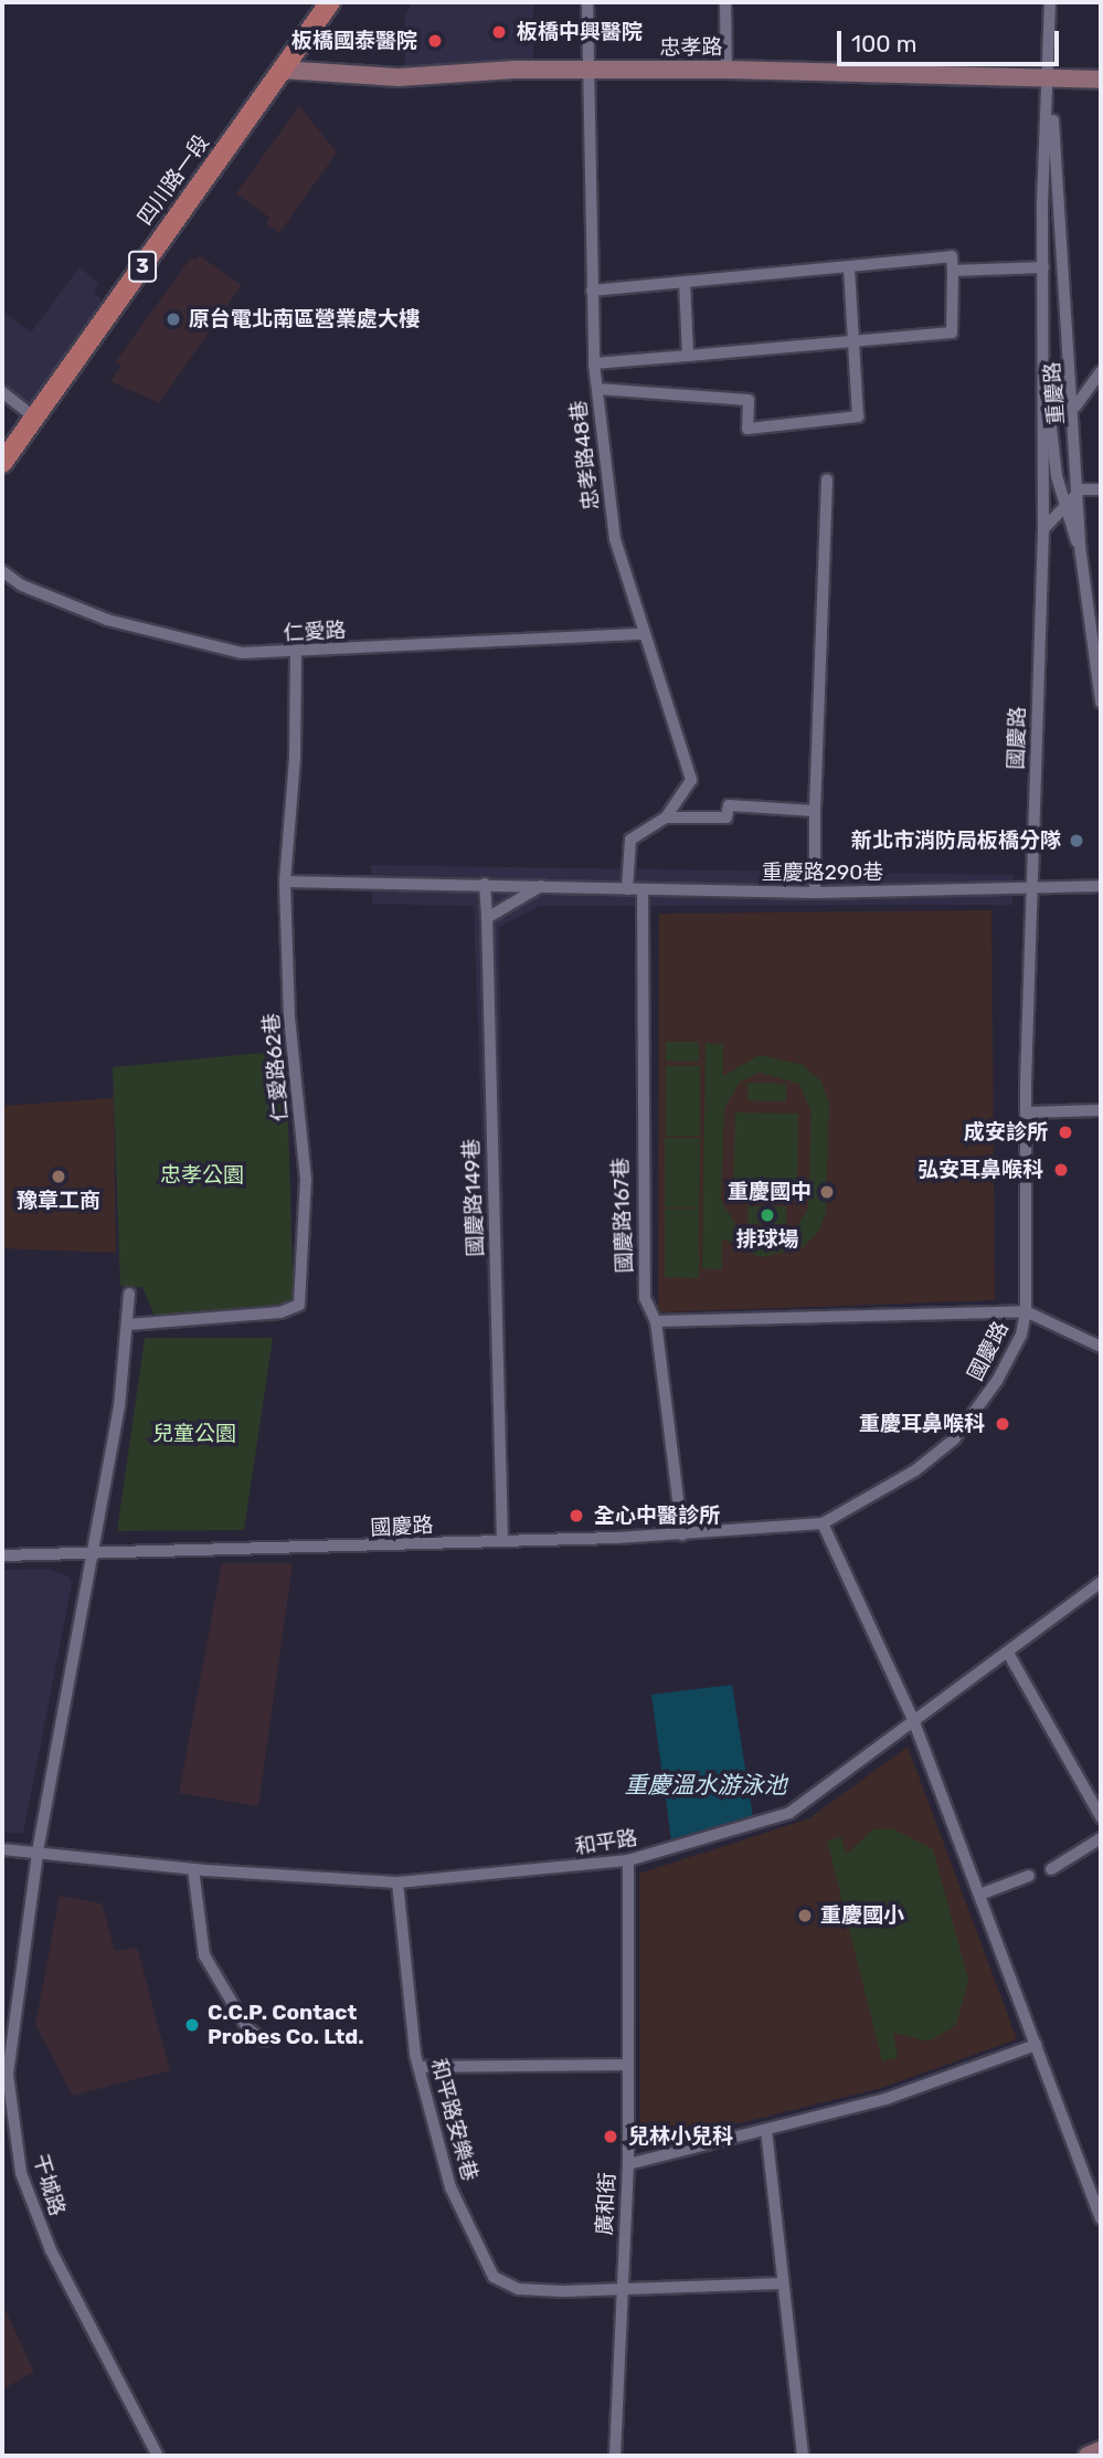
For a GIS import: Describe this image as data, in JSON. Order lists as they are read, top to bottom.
{
  "streets": {
    "main road": ["四川路一段", "3"],
    "street": [
      "忠孝路",
      "重慶路",
      "忠孝路48巷",
      "仁愛路",
      "國慶路",
      "重慶路290巷",
      "仁愛路62巷",
      "國慶路149巷",
      "國慶路167巷",
      "和平路",
      "和平路安樂巷",
      "干城路",
      "廣和街"
    ]
  },
  "crossings": [
    ["忠孝路", "四川路一段"],
    ["忠孝路", "重慶路"],
    ["忠孝路", "忠孝路48巷"],
    ["重慶路", "國慶路"],
    ["忠孝路48巷", "仁愛路"],
    ["仁愛路", "仁愛路62巷"],
    ["國慶路", "重慶路290巷"],
    ["國慶路", "國慶路149巷"],
    ["國慶路", "國慶路167巷"],
    ["重慶路290巷", "仁愛路62巷"],
    ["重慶路290巷", "國慶路149巷"],
    ["重慶路290巷", "國慶路167巷"],
    ["和平路", "和平路安樂巷"],
    ["和平路", "干城路"],
    ["和平路", "廣和街"],
    ["和平路安樂巷", "廣和街"]
  ],
  "water": ["重慶溫水游泳池"],
  "parks": ["忠孝公園", "兒童公園"],
  "places": [
    "板橋中興醫院",
    "板橋國泰醫院",
    "原台電北南區營業處大樓",
    "新北市消防局板橋分隊",
    "成安診所",
    "弘安耳鼻喉科",
    "豫章工商",
    "重慶國中",
    "排球場",
    "重慶耳鼻喉科",
    "全心中醫診所",
    "重慶國小",
    "C.C.P. Contact Probes Co. Ltd.",
    "兒林小兒科"
  ],
  "scale_bar": "100 m"
}
